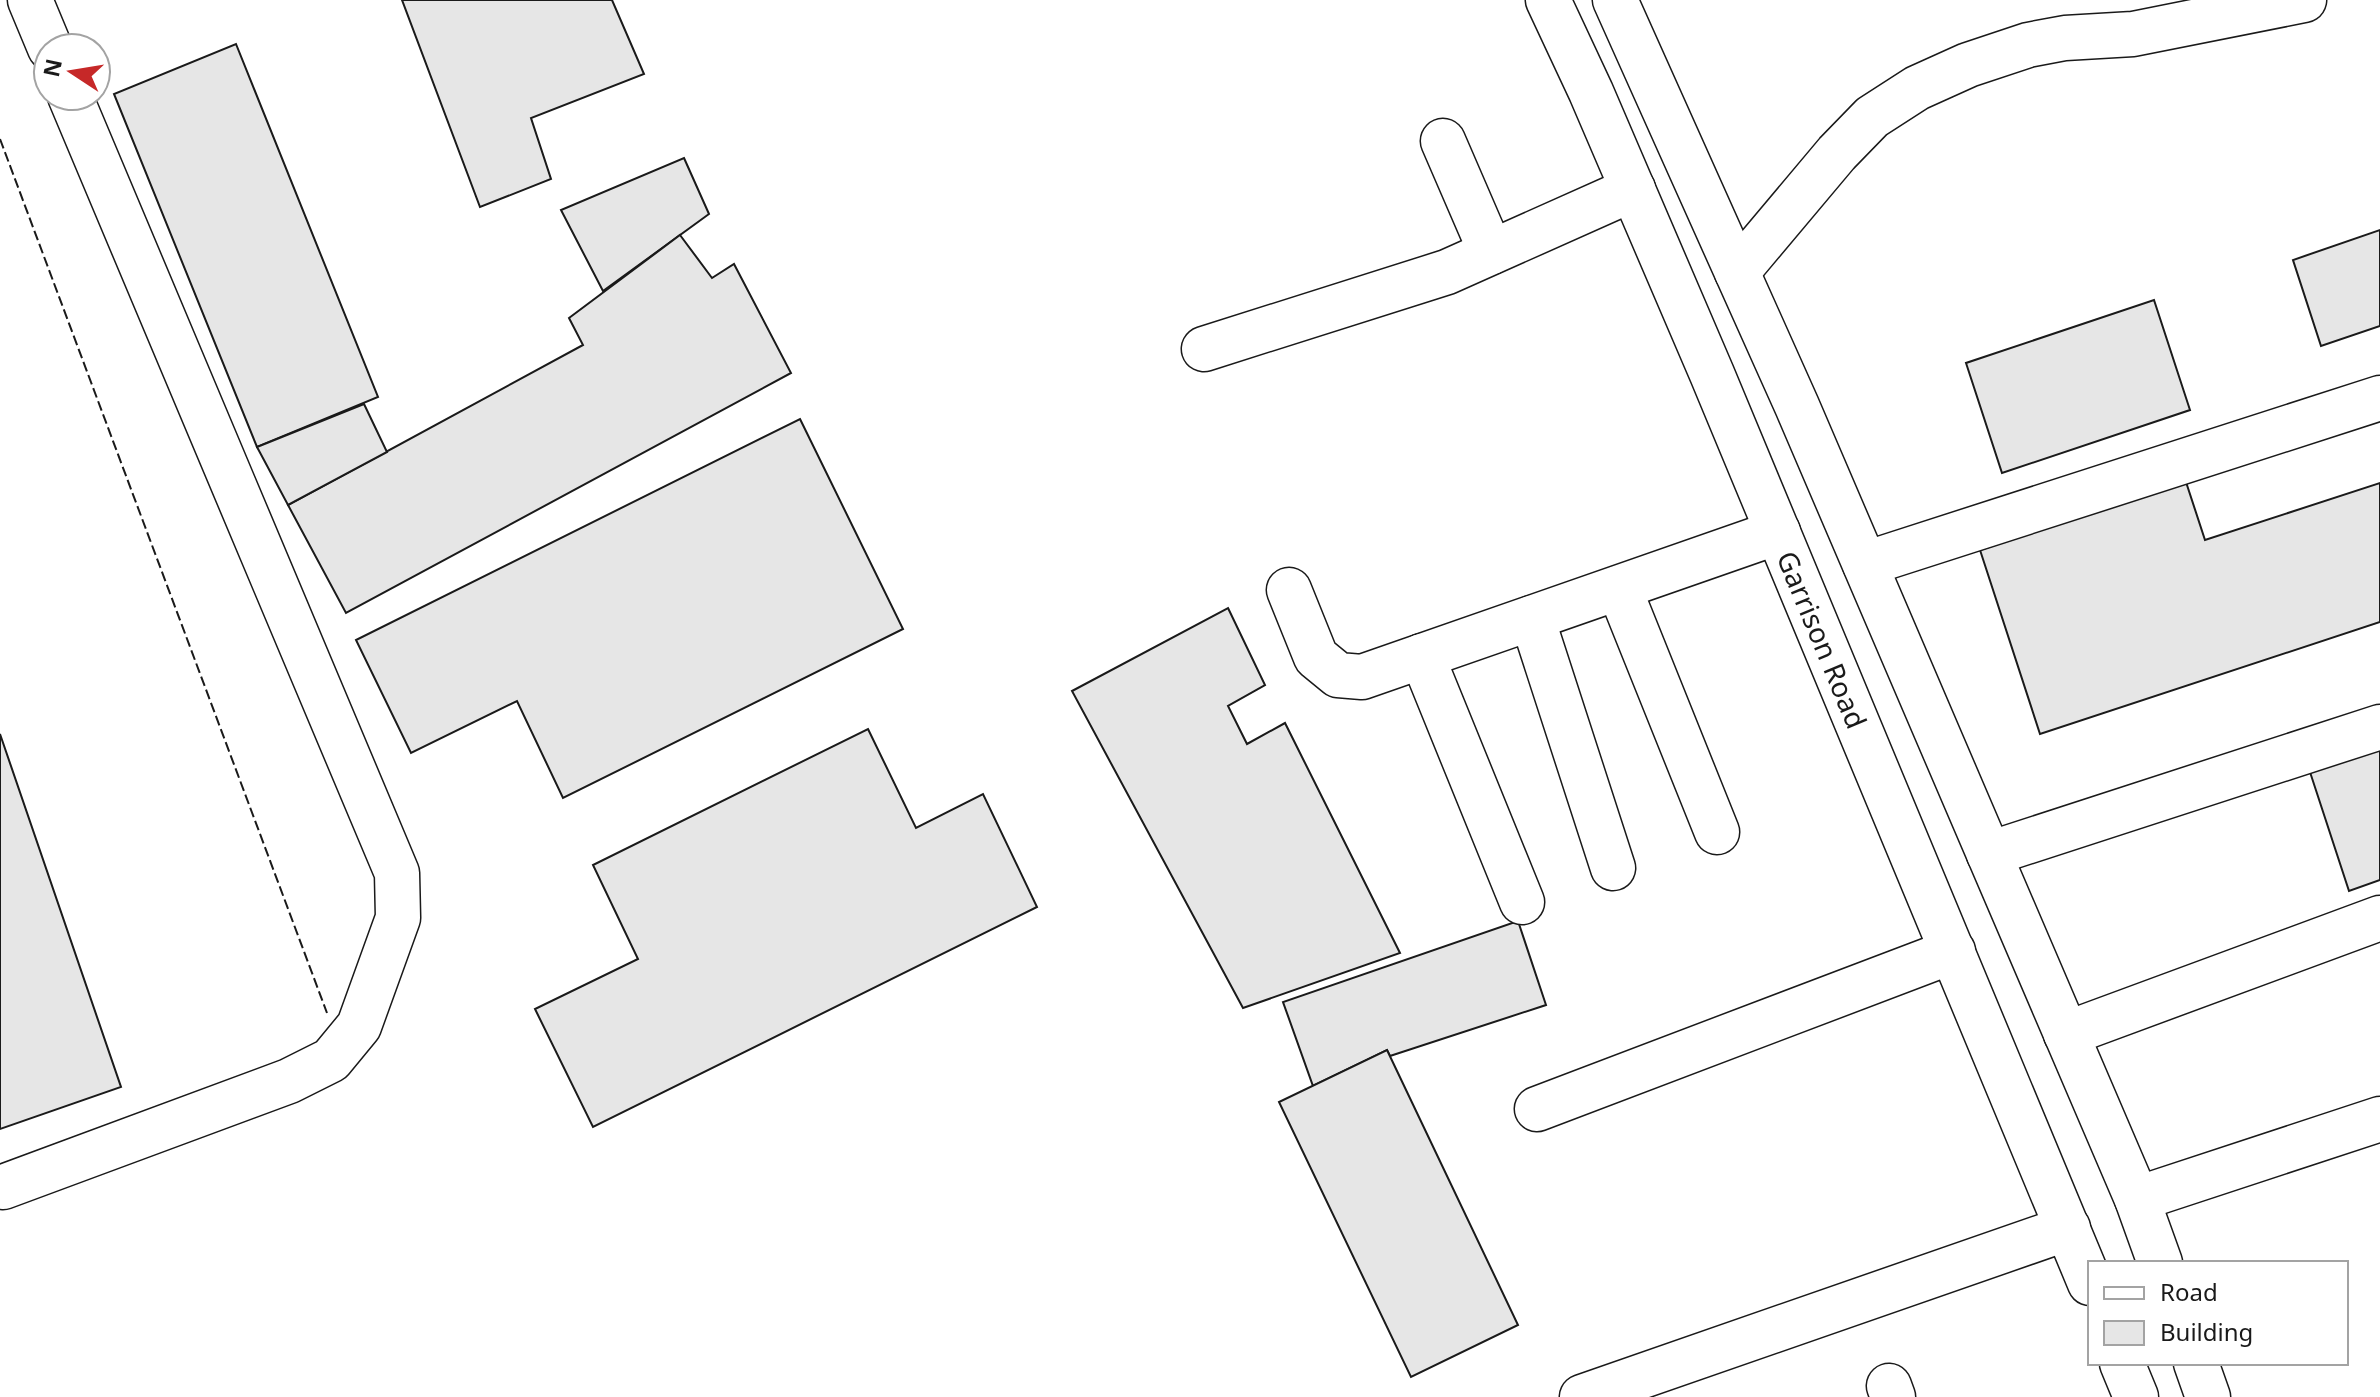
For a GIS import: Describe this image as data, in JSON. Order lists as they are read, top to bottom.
{
  "streets": {
    "main road": ["Garrison Road"]
  },
  "legend": ["Road", "Building"],
  "north": "left"
}
